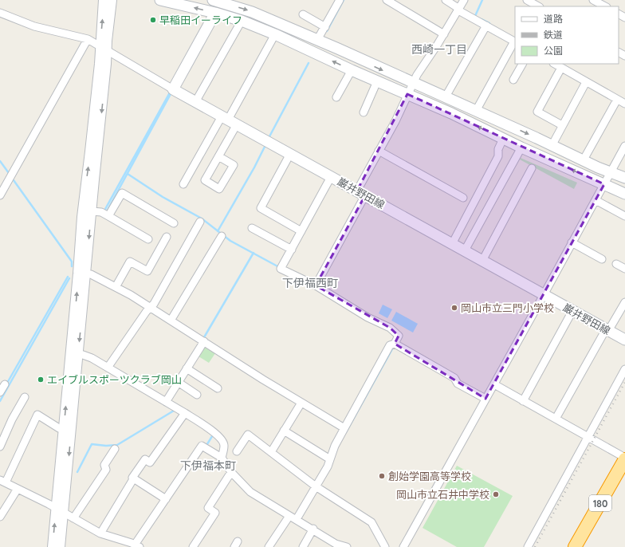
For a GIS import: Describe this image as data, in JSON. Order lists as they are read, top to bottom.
{
  "streets": {
    "highway": ["180"],
    "main road": ["巌井野田線"]
  },
  "districts": ["西崎一丁目", "下伊福西町", "下伊福本町"],
  "places": [
    "早稲田イーライフ",
    "岡山市立三門小学校",
    "エイブルスポーツクラブ岡山",
    "創始学園高等学校",
    "岡山市立石井中学校"
  ],
  "legend": ["道路", "鉄道", "公園"]
}
